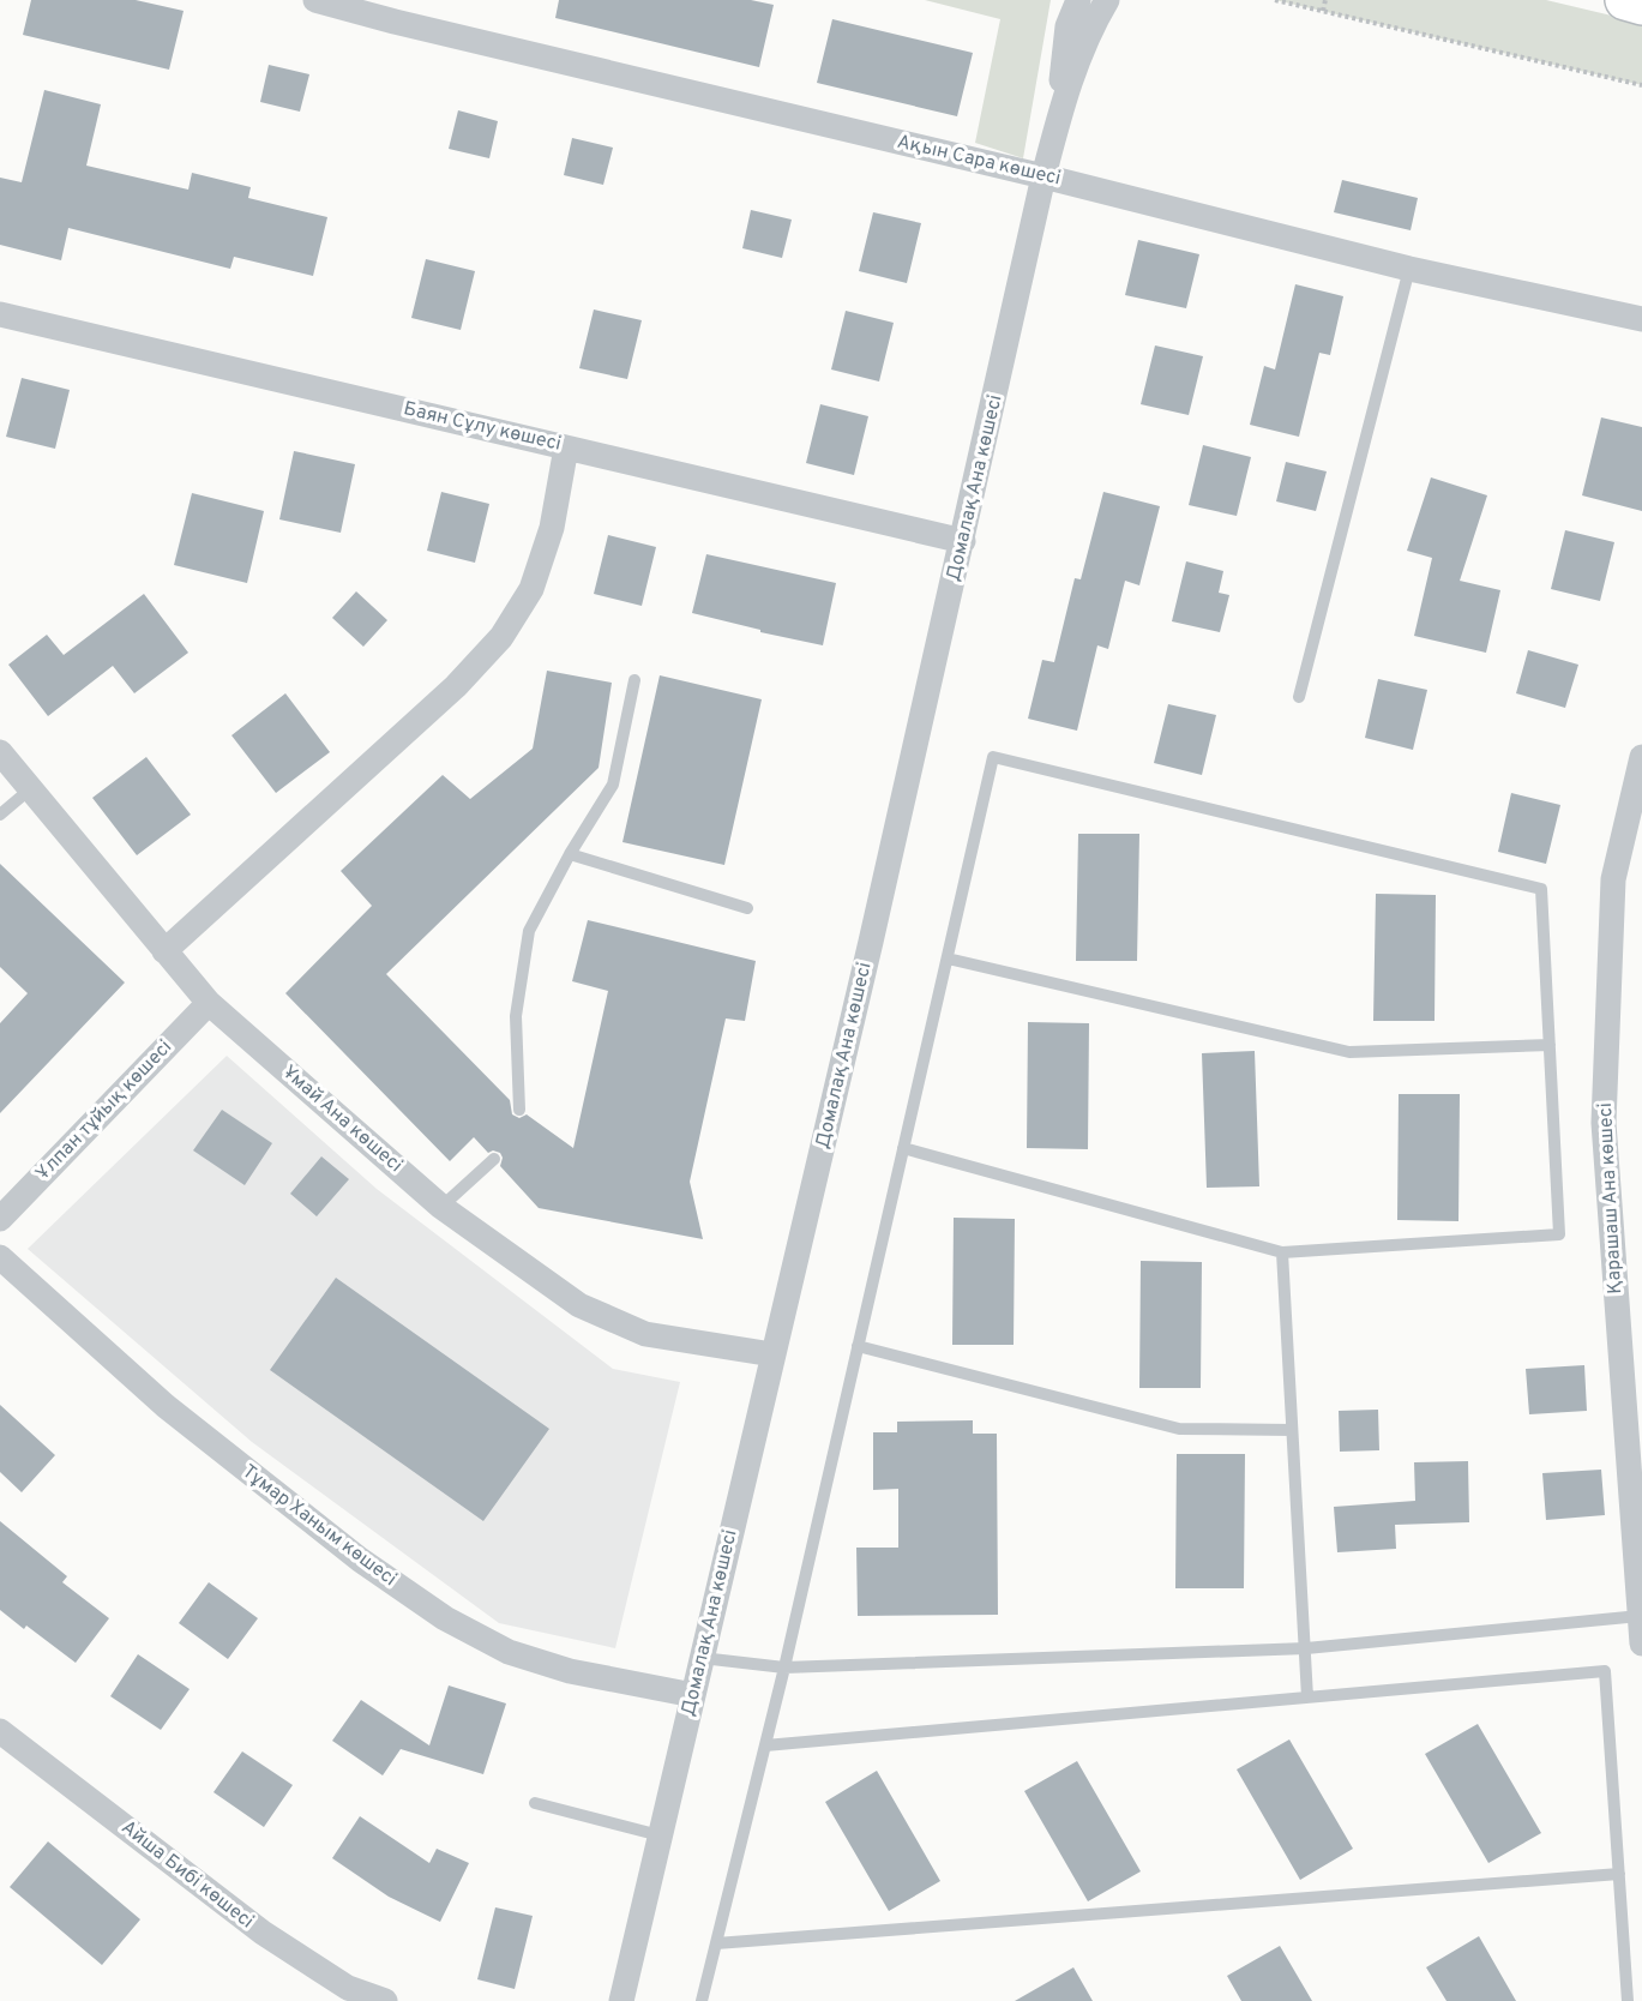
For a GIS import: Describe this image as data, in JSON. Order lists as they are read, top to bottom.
{
  "streets": {
    "street": [
      "Ақын Сара көшесі",
      "Баян Сұлу көшесі",
      "Домалақ Ана көшесі",
      "Ұлпан тұйық көшесі",
      "Ұмай Ана көшесі",
      "Қарашаш Ана көшесі",
      "Тұмар Ханым көшесі",
      "Айша Бибі көшесі"
    ]
  },
  "crossings": [
    ["Ақын Сара көшесі", "Домалақ Ана көшесі"],
    ["Баян Сұлу көшесі", "Домалақ Ана көшесі"],
    ["Домалақ Ана көшесі", "Ұмай Ана көшесі"],
    ["Домалақ Ана көшесі", "Тұмар Ханым көшесі"],
    ["Ұлпан тұйық көшесі", "Ұмай Ана көшесі"]
  ]
}
